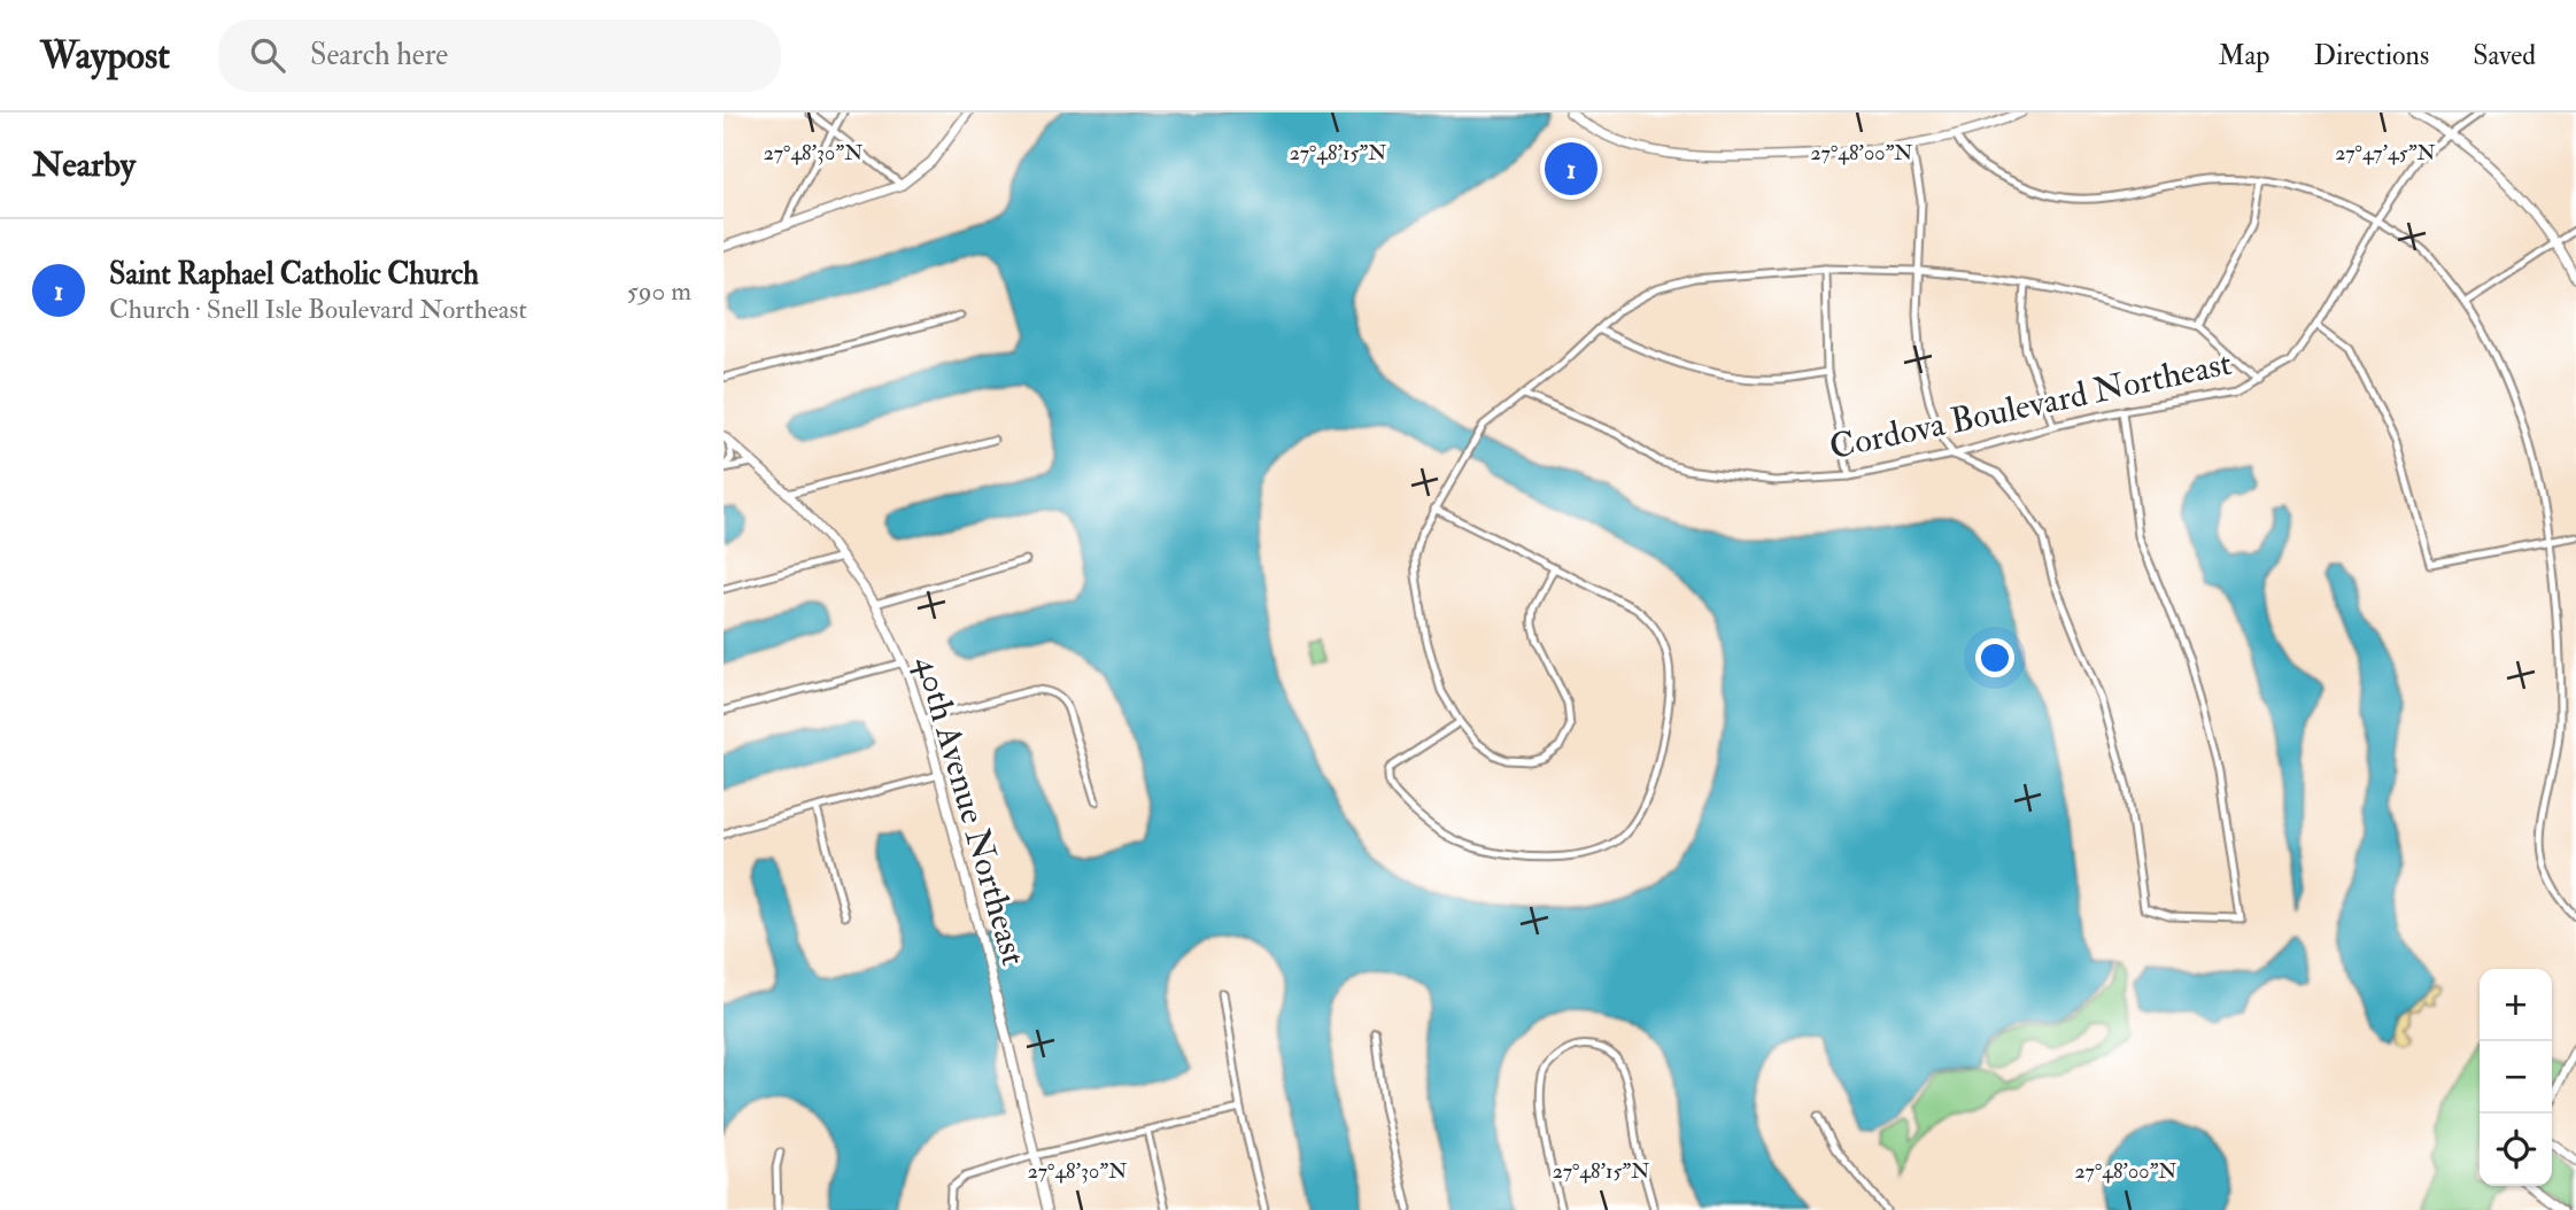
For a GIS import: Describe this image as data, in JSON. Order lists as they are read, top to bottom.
{
  "streets": {
    "street": ["Cordova Boulevard Northeast", "40th Avenue Northeast"]
  },
  "page": {
    "header": "Waypost",
    "search": "Search here",
    "nav": ["Map", "Directions", "Saved"],
    "heading": "Nearby",
    "pins": "1",
    "list": [
      {
        "mark": "1",
        "name": "Saint Raphael Catholic Church",
        "note": "Church · Snell Isle Boulevard Northeast",
        "value": "590 m"
      }
    ],
    "map_buttons": ["+", "−"]
  },
  "coordinates": [
    "27°48'30\"N",
    "27°48'15\"N",
    "27°48'00\"N",
    "27°47'45\"N"
  ]
}
